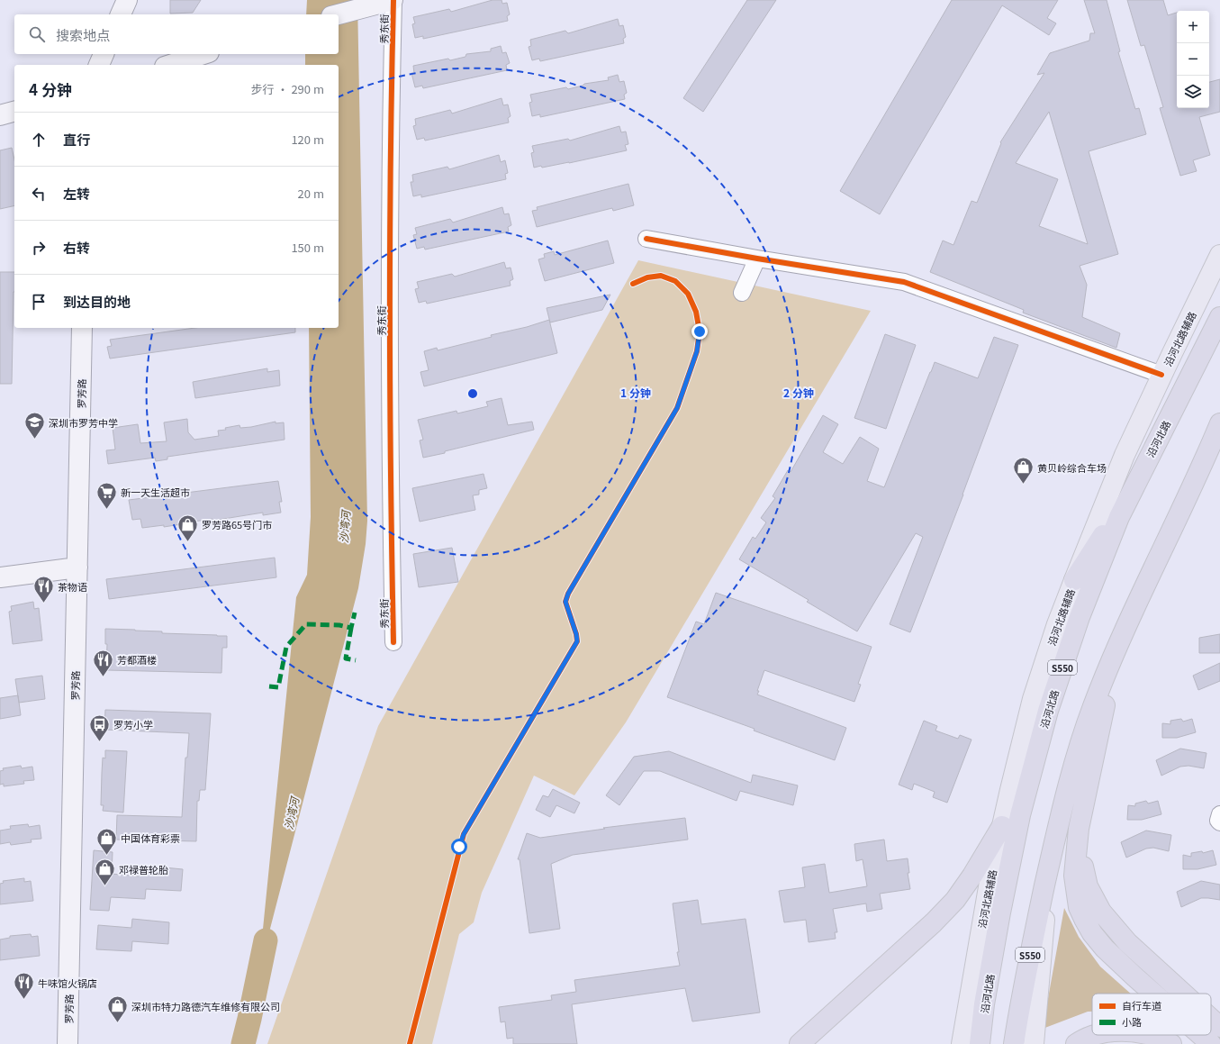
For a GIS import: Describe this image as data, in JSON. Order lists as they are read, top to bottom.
{
  "streets": {
    "highway": ["沿河北路", "S550"],
    "main road": ["沿河北路辅路", "罗芳路"],
    "street": ["秀东街"]
  },
  "water": ["沙湾河"],
  "places": {
    "school or university": ["深圳市罗芳中学"],
    "shop": [
      "黄贝岭综合车场",
      "罗芳路65号门市",
      "中国体育彩票",
      "邓禄普轮胎",
      "深圳市特力路德汽车维修有限公司"
    ],
    "supermarket": ["新一天生活超市"],
    "restaurant": ["茶物语", "芳都酒楼", "牛味馆火锅店"],
    "bus stop": ["罗芳小学"]
  },
  "legend": ["自行车道", "小路"],
  "page": {
    "map_buttons": ["+", "−"],
    "search": "搜索地点",
    "heading": ["4 分钟", "步行 · 290 m"],
    "list": [
      ["直行", "120 m"],
      ["左转", "20 m"],
      ["右转", "150 m"],
      "到达目的地"
    ]
  },
  "rings": ["1 分钟", "2 分钟"]
}
